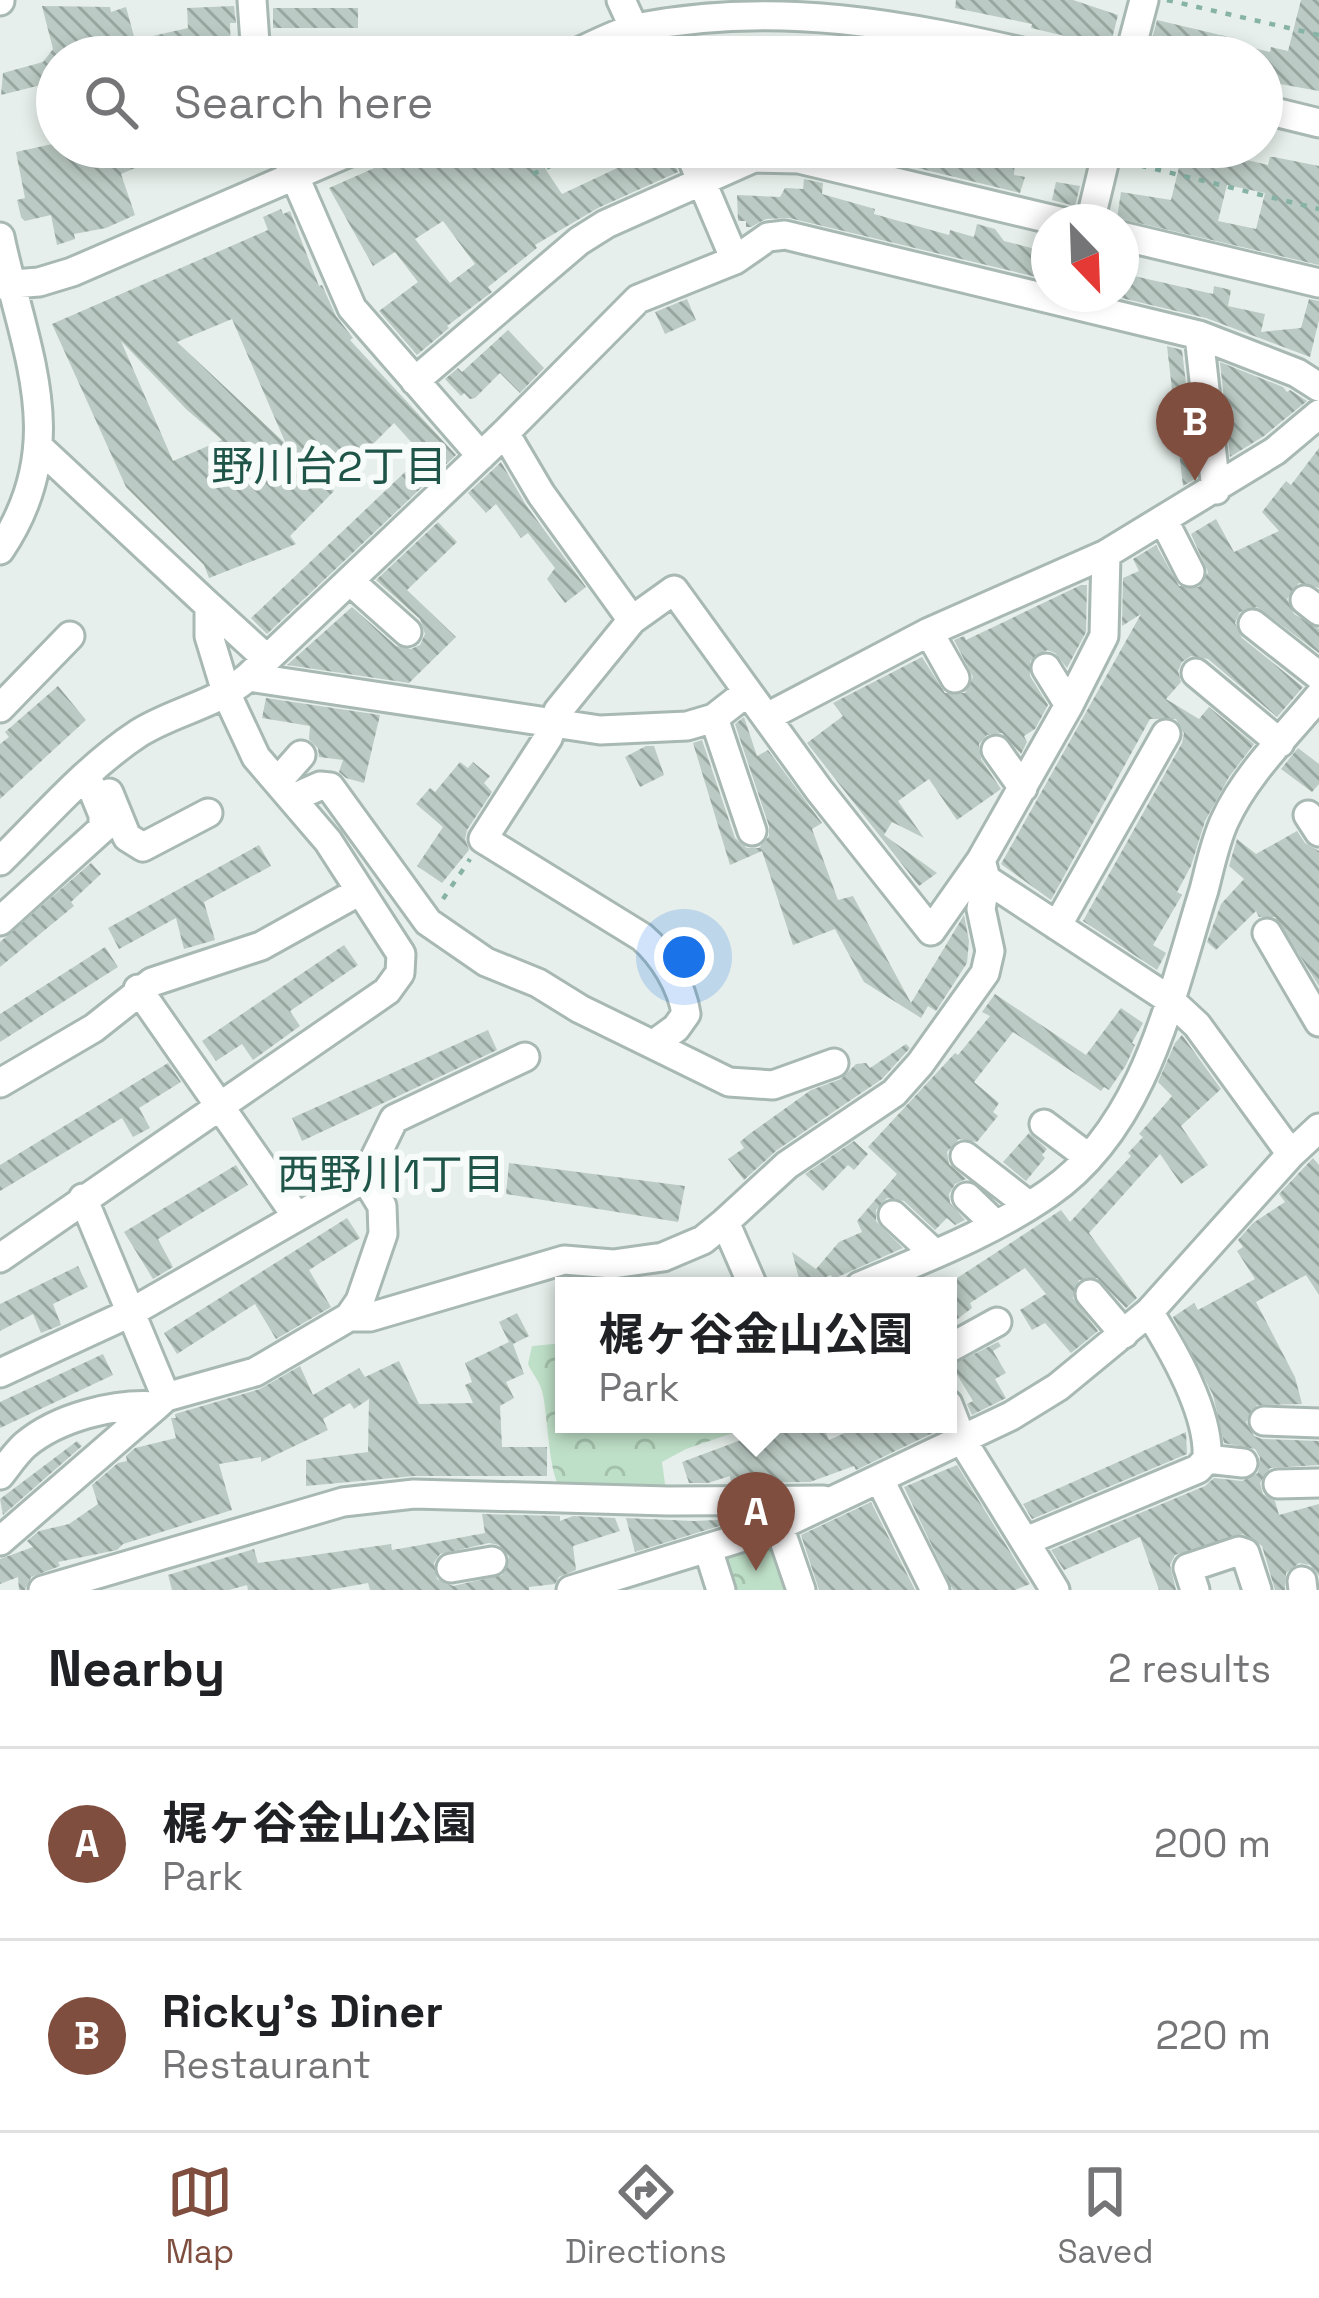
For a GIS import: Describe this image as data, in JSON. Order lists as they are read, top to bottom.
{
  "districts": ["野川台2丁目", "西野川1丁目"],
  "north": "bottom right",
  "page": {
    "search": "Search here",
    "pins": ["B", "A"],
    "popup": ["梶ヶ谷金山公園", "Park"],
    "heading": ["Nearby", "2 results"],
    "list": [
      {
        "mark": "A",
        "name": "梶ヶ谷金山公園",
        "note": "Park",
        "value": "200 m"
      },
      {
        "mark": "B",
        "name": "Ricky's Diner",
        "note": "Restaurant",
        "value": "220 m"
      }
    ],
    "nav": ["Map", "Directions", "Saved"]
  }
}
